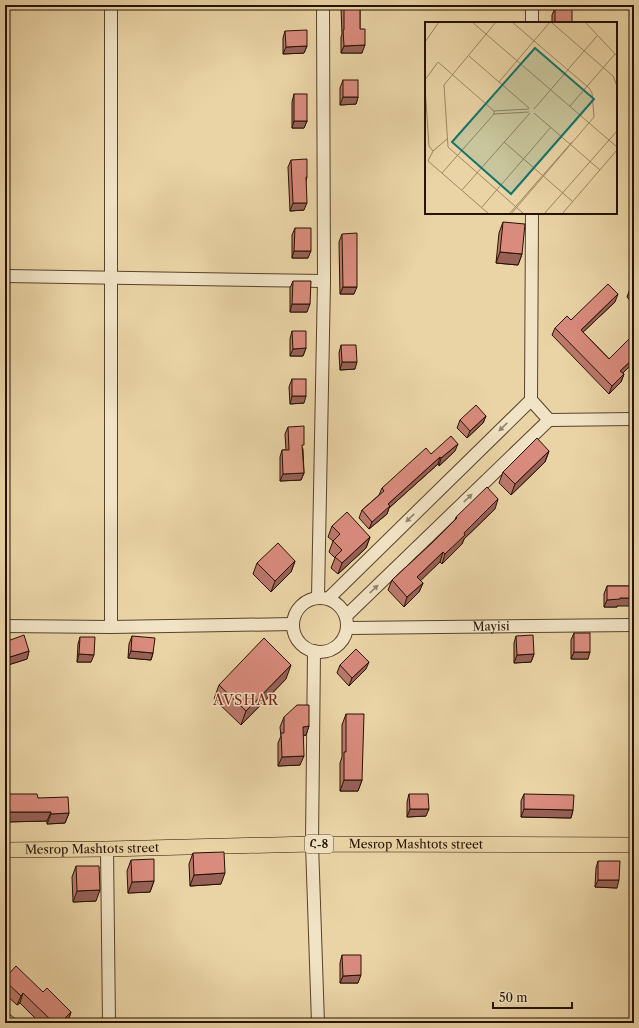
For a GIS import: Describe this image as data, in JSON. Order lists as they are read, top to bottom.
{
  "streets": {
    "main road": ["Հ-8", "Mesrop Mashtots street"],
    "street": ["Mayisi"]
  },
  "districts": ["AVSHAR"],
  "scale_bar": "50 m"
}
